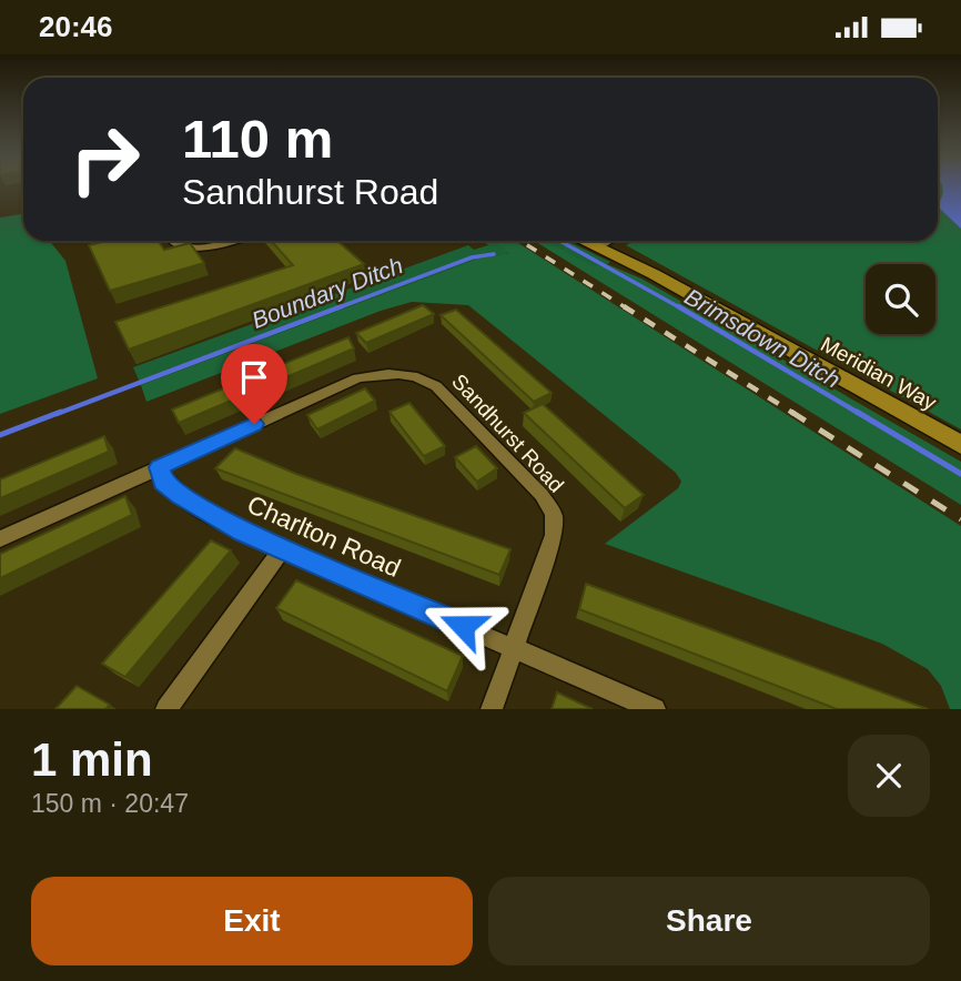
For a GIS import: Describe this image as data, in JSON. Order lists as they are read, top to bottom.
{
  "streets": {
    "main road": ["Meridian Way"],
    "street": ["Sandhurst Road", "Charlton Road"]
  },
  "crossings": [
    ["Sandhurst Road", "Charlton Road"]
  ],
  "water": ["Boundary Ditch", "Brimsdown Ditch"],
  "page": {
    "status": "20:46",
    "turn": ["110 m", "Sandhurst Road"],
    "heading": ["1 min", "150 m · 20:47"],
    "buttons": ["Exit", "Share"]
  }
}
